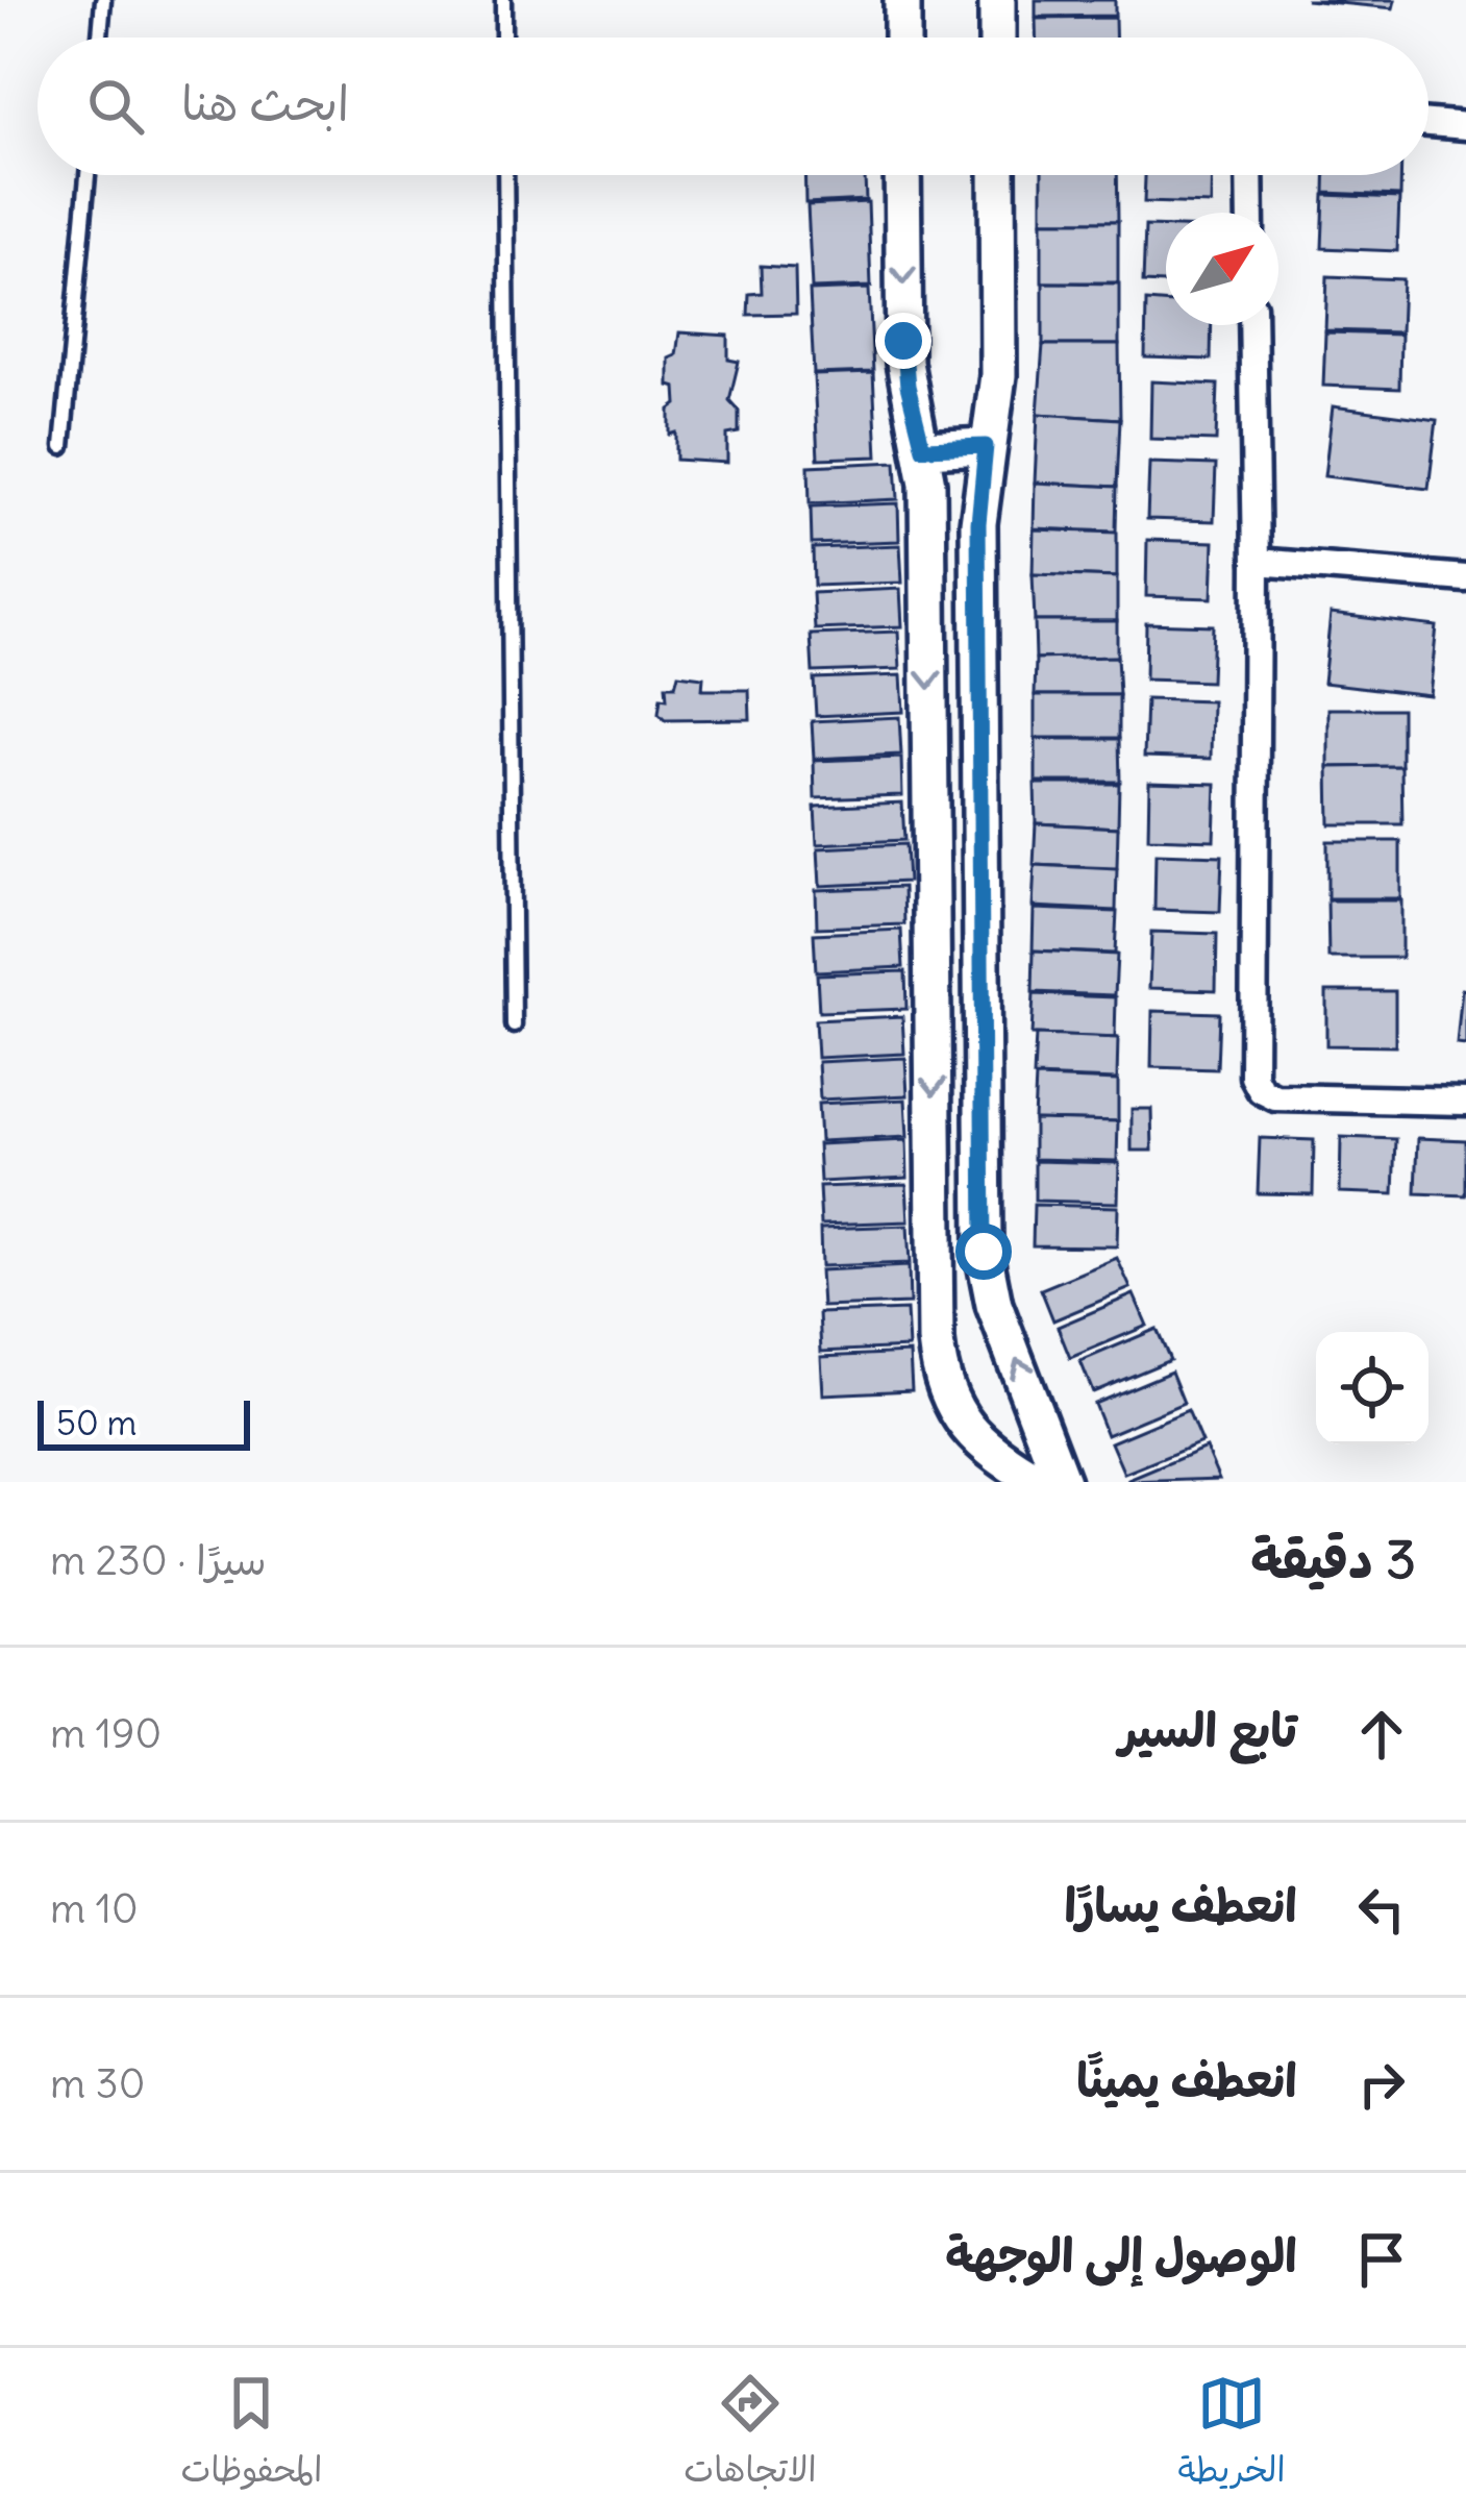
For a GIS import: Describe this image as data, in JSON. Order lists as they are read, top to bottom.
{
  "scale_bar": "50 m",
  "north": "top right",
  "page": {
    "search": "ابحث هنا",
    "scale": "50 m",
    "heading": ["3 دقيقة", "سيرًا · 230 m"],
    "list": [
      ["تابع السير", "190 m"],
      ["انعطف يسارًا", "10 m"],
      ["انعطف يمينًا", "30 m"],
      "الوصول إلى الوجهة"
    ],
    "nav": ["الخريطة", "الاتجاهات", "المحفوظات"]
  }
}
